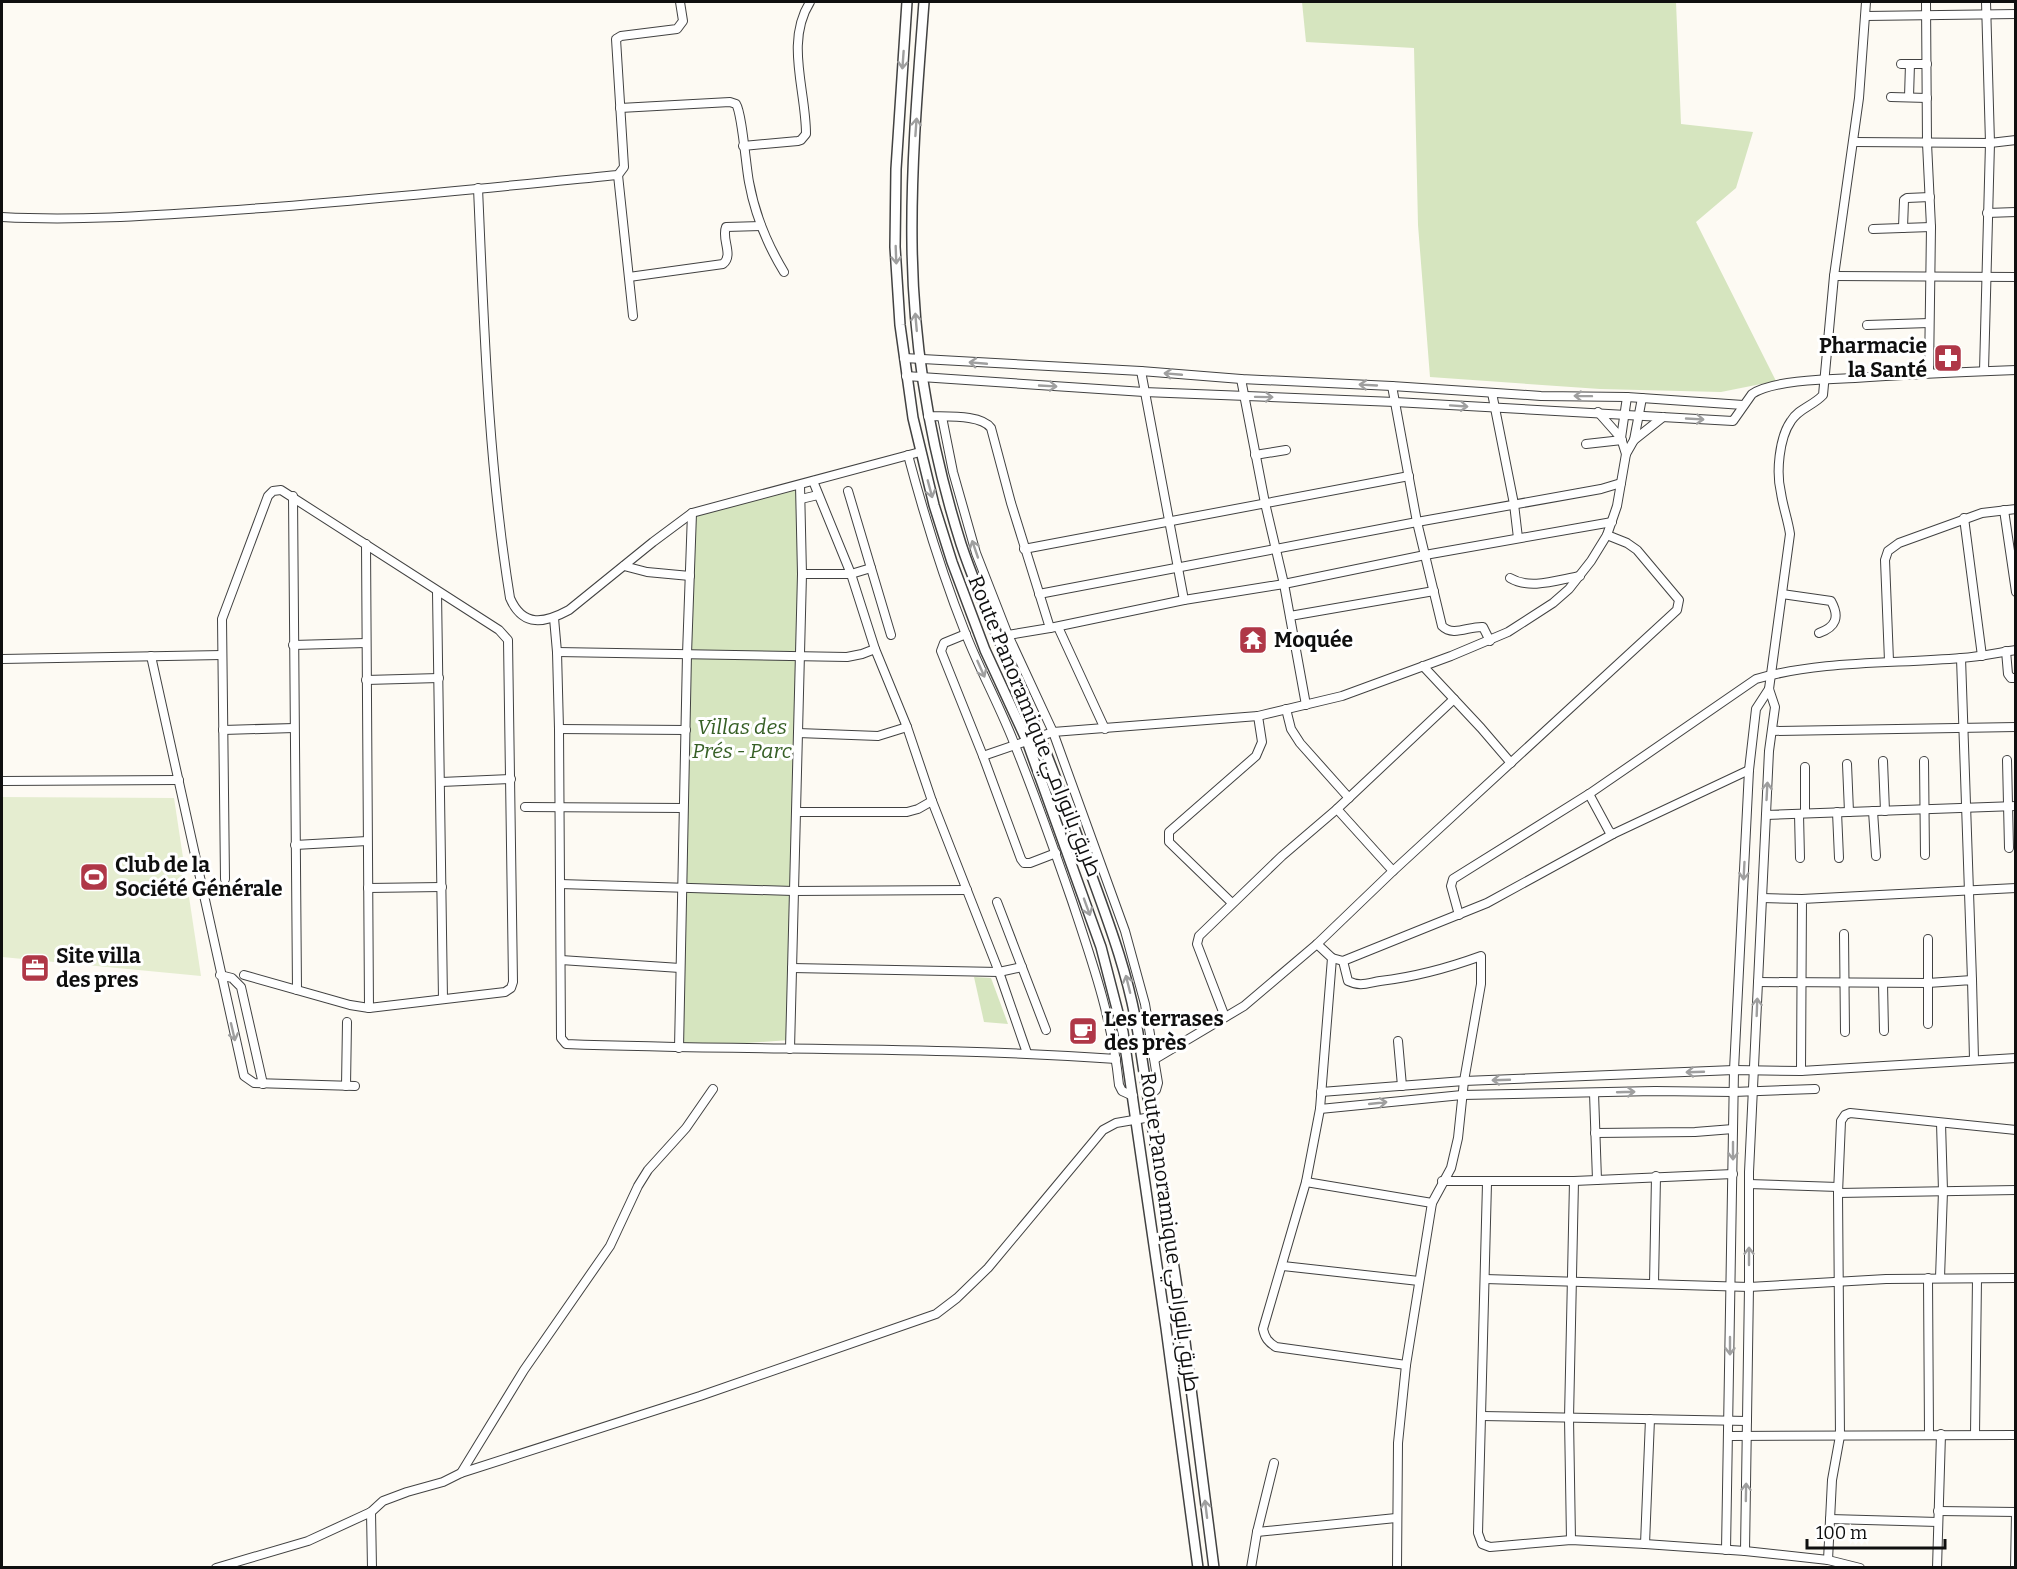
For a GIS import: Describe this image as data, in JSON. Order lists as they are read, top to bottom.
{
  "streets": {
    "street": ["Route Panoramique طريق بانورامي"]
  },
  "parks": ["Villas des Prés - Parc"],
  "places": {
    "pharmacy": ["Pharmacie la Santé"],
    "temple": ["Moquée"],
    "sports": ["Club de la Société Générale"],
    "office": ["Site villa des pres"],
    "cafe": ["Les terrases des près"]
  },
  "scale_bar": "100 m"
}
